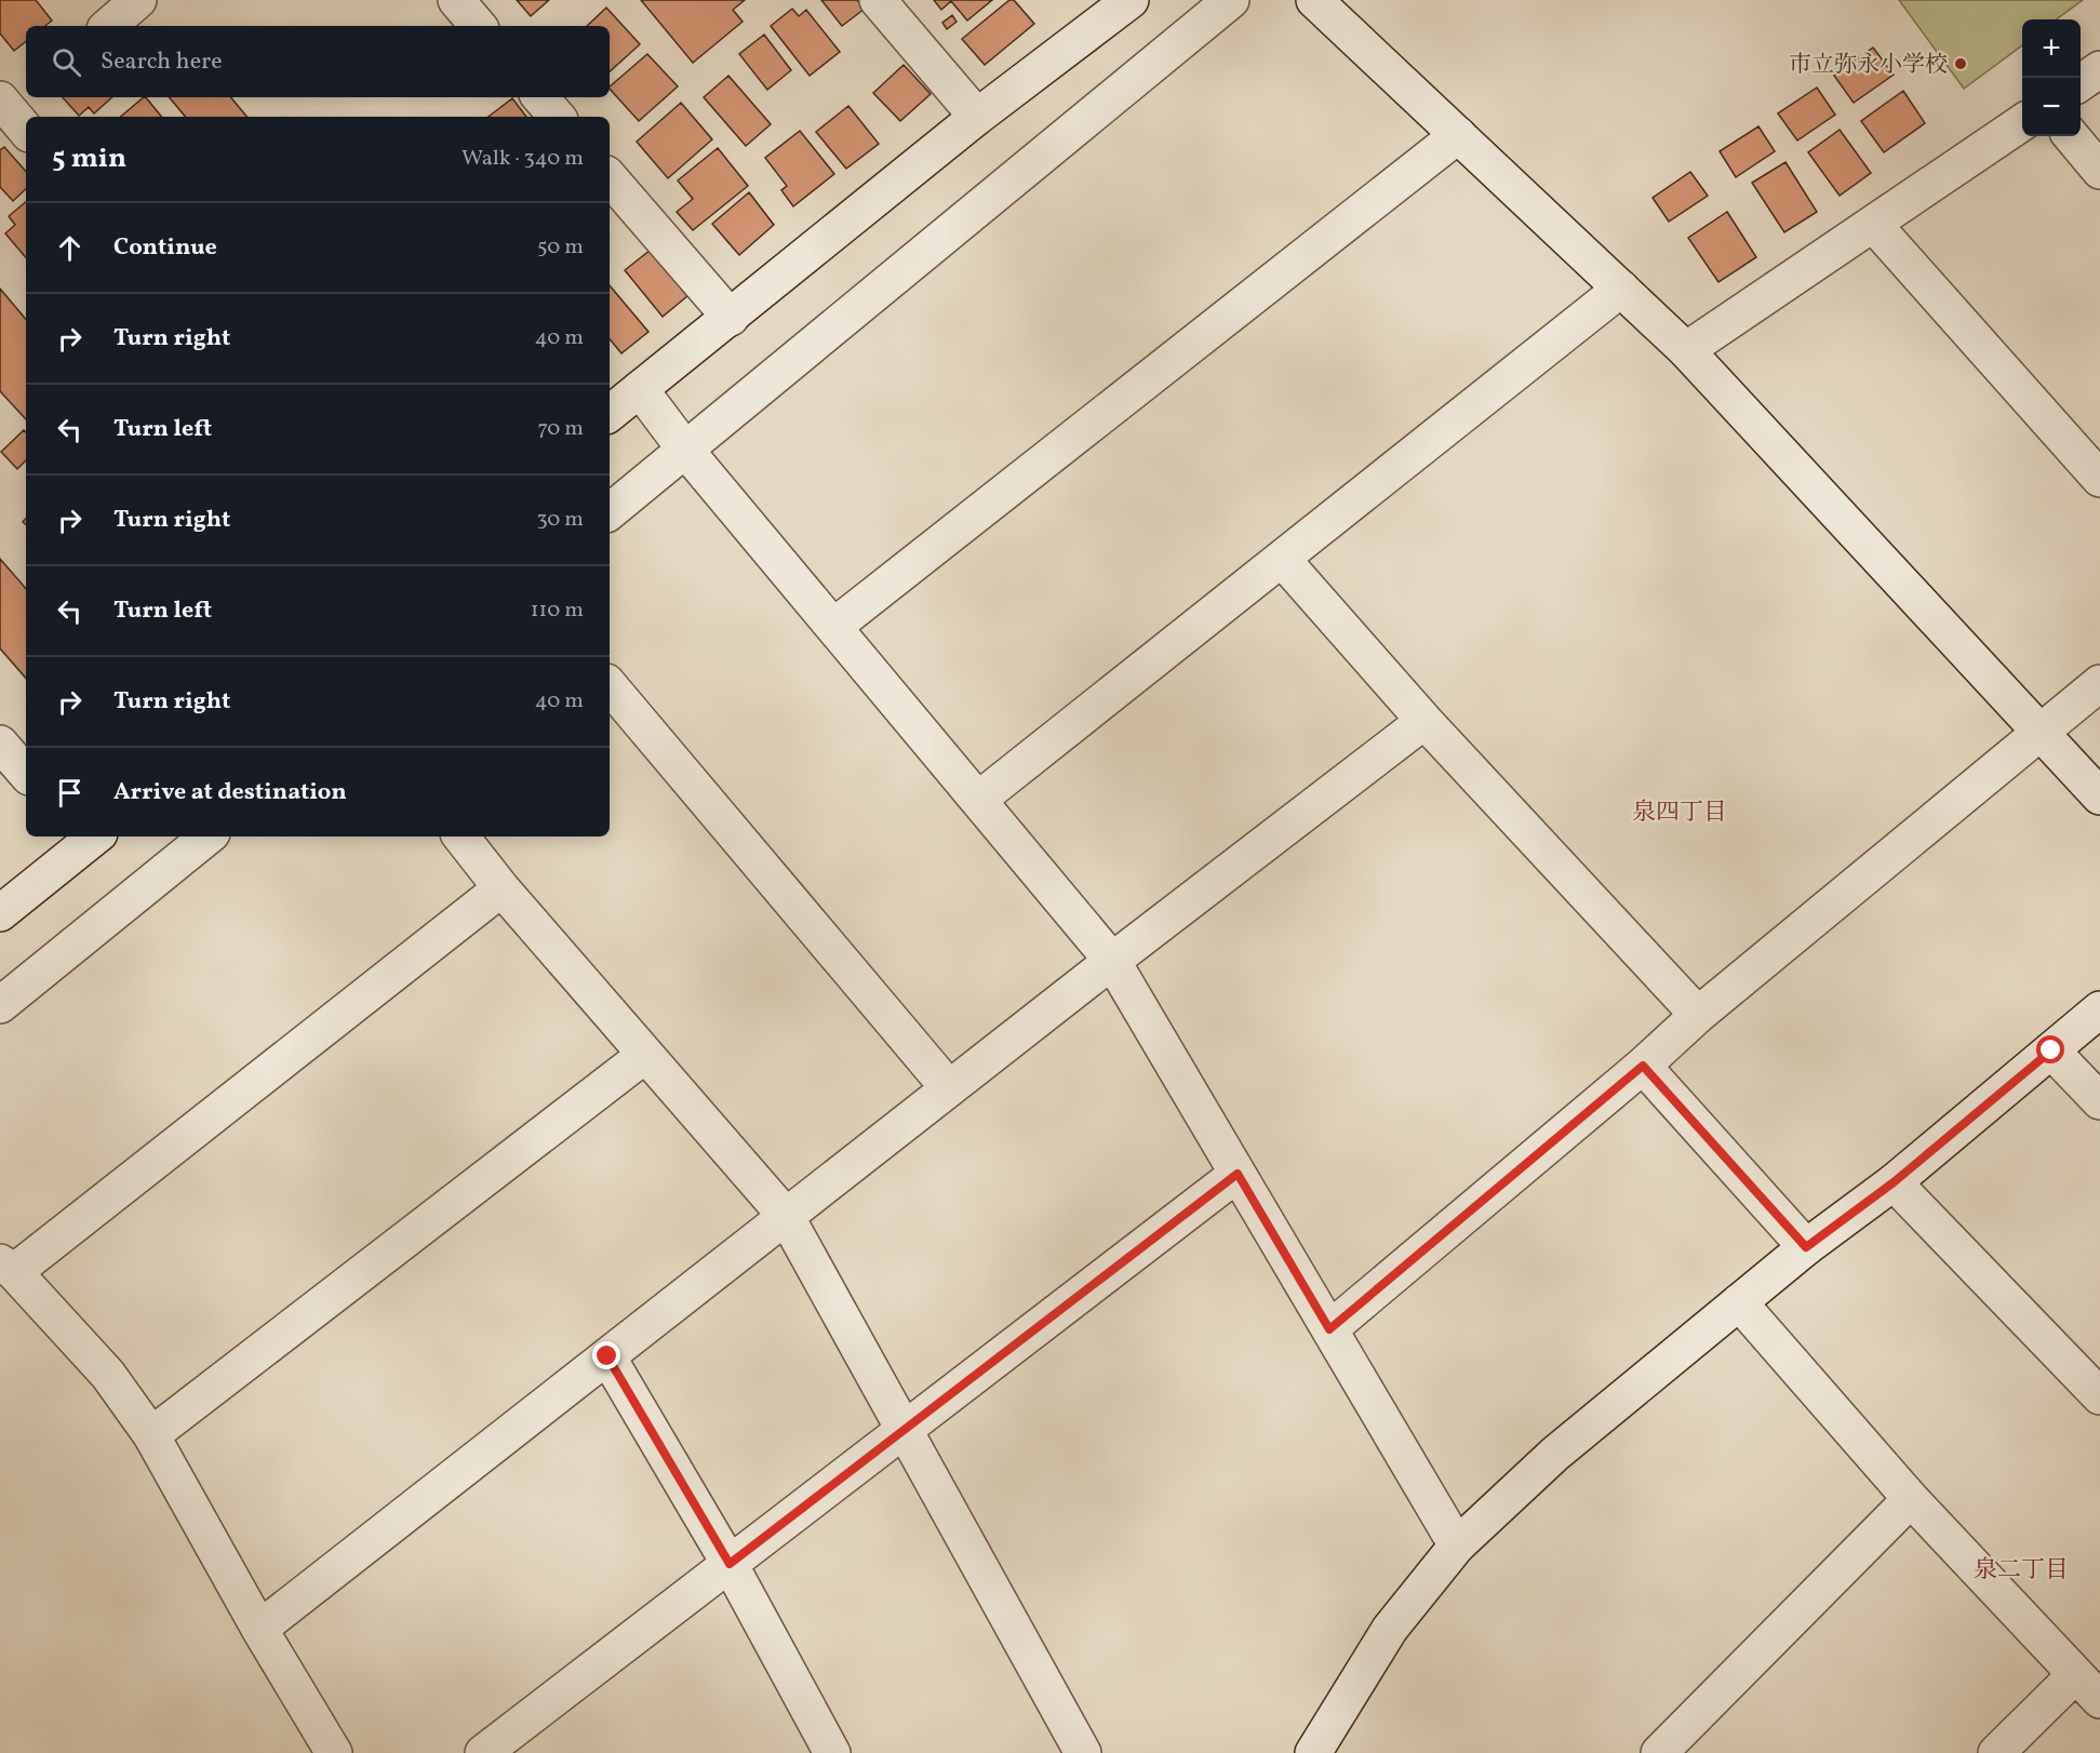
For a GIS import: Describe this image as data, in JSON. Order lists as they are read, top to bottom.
{
  "districts": ["泉四丁目", "泉二丁目"],
  "places": ["市立弥永小学校"],
  "page": {
    "map_buttons": ["+", "−"],
    "search": "Search here",
    "heading": ["5 min", "Walk · 340 m"],
    "list": [
      ["Continue", "50 m"],
      ["Turn right", "40 m"],
      ["Turn left", "70 m"],
      ["Turn right", "30 m"],
      ["Turn left", "110 m"],
      ["Turn right", "40 m"],
      "Arrive at destination"
    ]
  }
}
